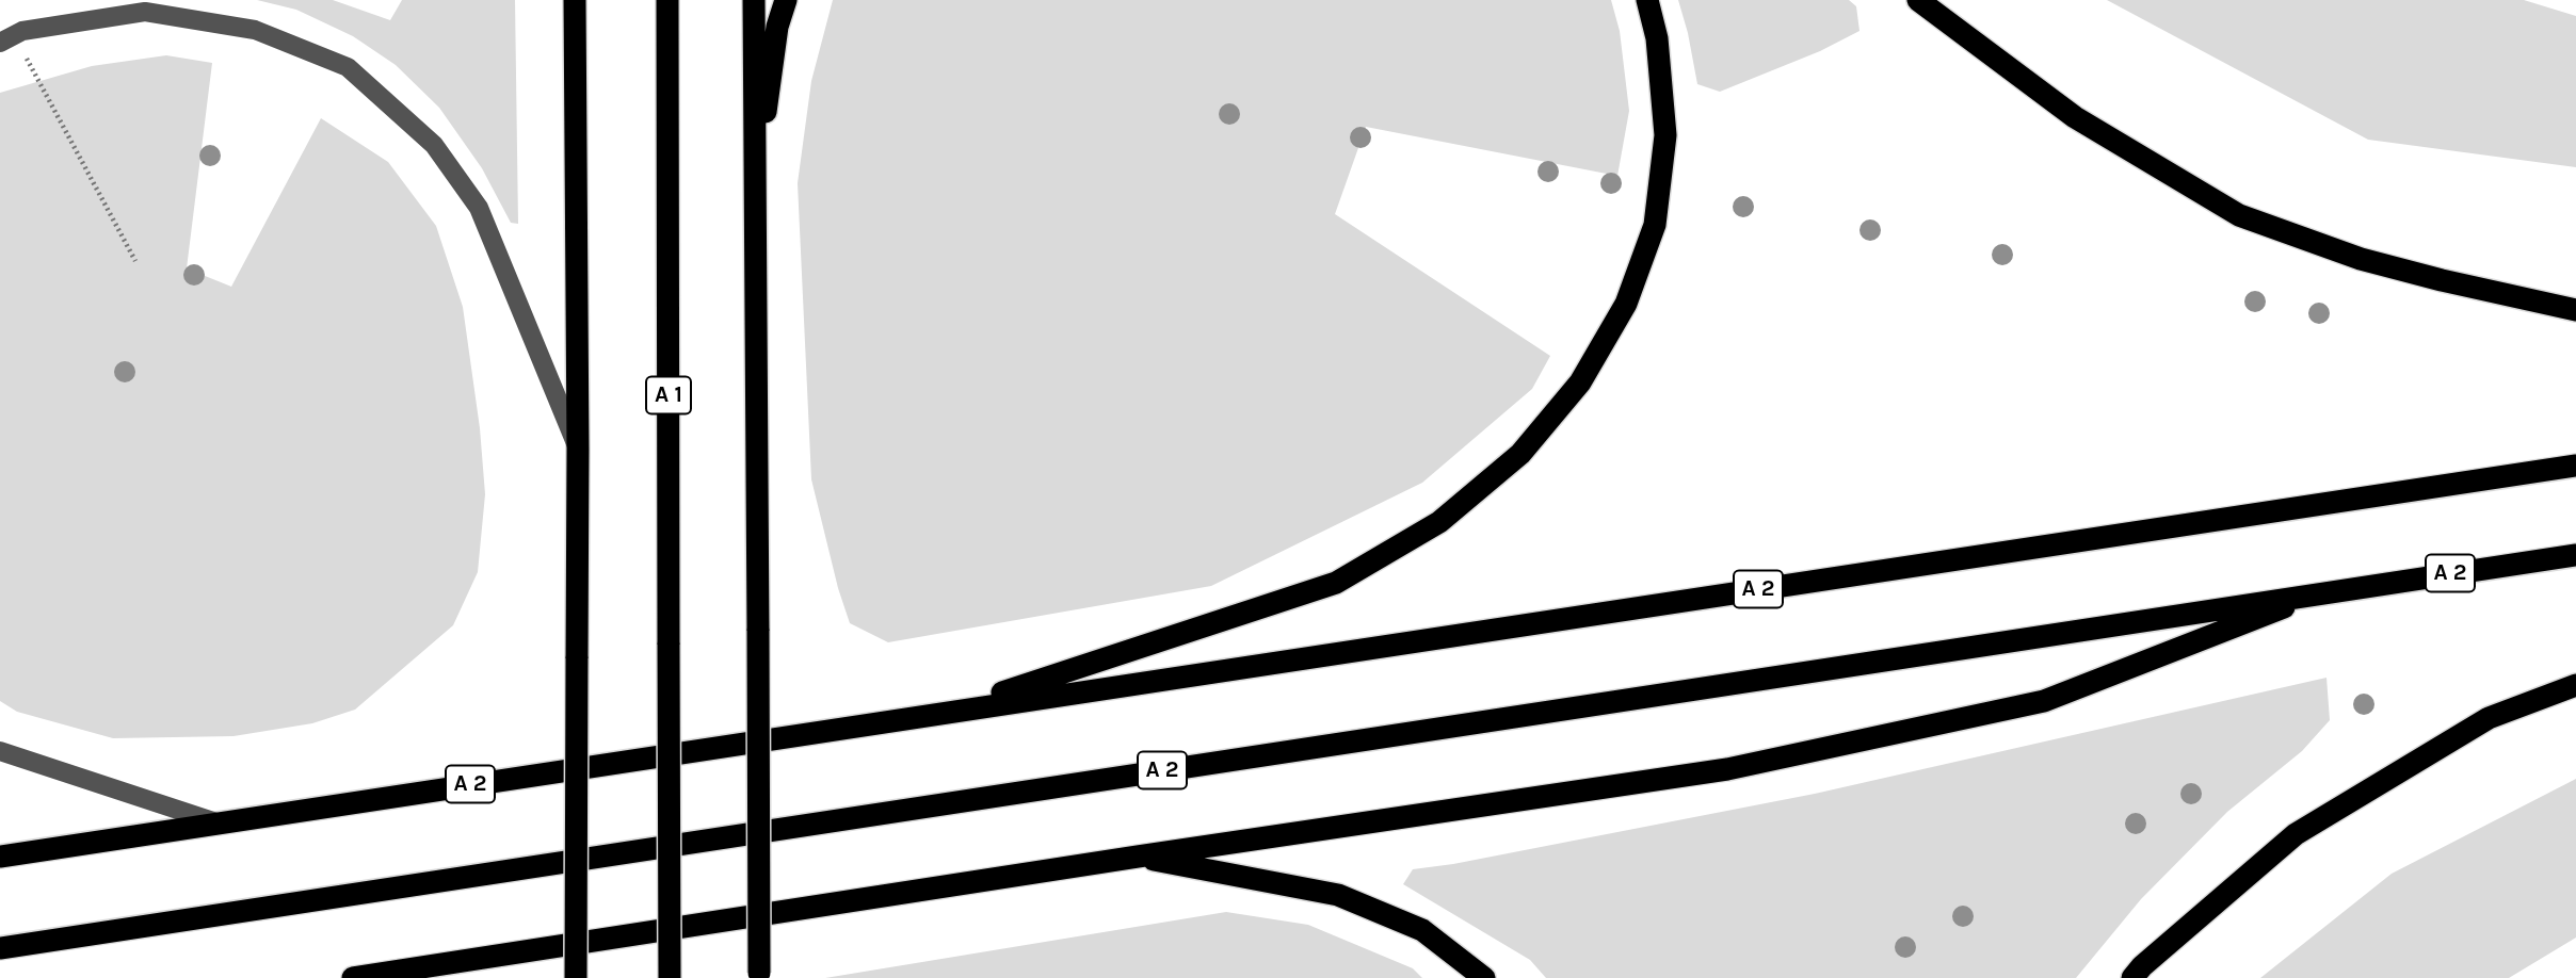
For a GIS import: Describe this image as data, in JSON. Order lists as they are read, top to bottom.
{
  "streets": {
    "highway": ["A 1", "A 2"]
  }
}
